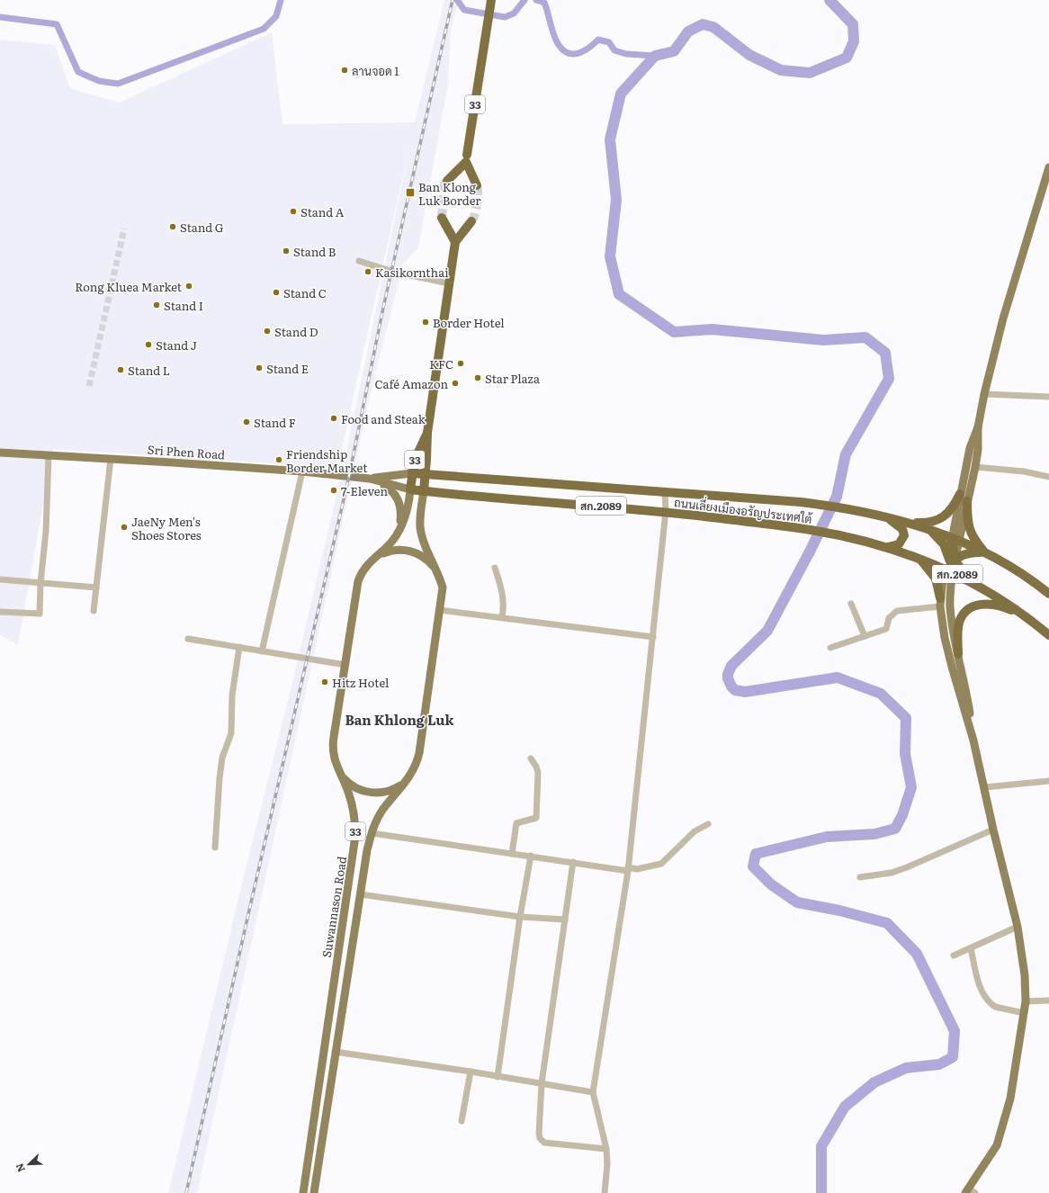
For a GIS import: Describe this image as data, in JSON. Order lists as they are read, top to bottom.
{
  "streets": {
    "highway": [
      "33",
      "สก.2089",
      "ถนนเลี่ยงเมืองอรัญประเทศใต้",
      "Suwannason Road"
    ],
    "main road": ["Sri Phen Road"]
  },
  "crossings": [
    ["Sri Phen Road", "ถนนเลี่ยงเมืองอรัญประเทศใต้"],
    ["Sri Phen Road", "Suwannason Road"],
    ["ถนนเลี่ยงเมืองอรัญประเทศใต้", "Suwannason Road"]
  ],
  "districts": ["Ban Khlong Luk"],
  "places": {
    "other": [
      "ลานจอด 1",
      "Stand A",
      "Stand G",
      "Stand B",
      "Kasikornthai",
      "Rong Kluea Market",
      "Stand C",
      "Stand I",
      "Border Hotel",
      "Stand D",
      "Stand J",
      "KFC",
      "Stand E",
      "Stand L",
      "Star Plaza",
      "Café Amazon",
      "Food and Steak",
      "Stand F",
      "Friendship Border Market",
      "7-Eleven",
      "JaeNy Men's Shoes Stores",
      "Hitz Hotel"
    ],
    "transit": ["Ban Klong Luk Border"]
  },
  "north": "bottom left"
}
